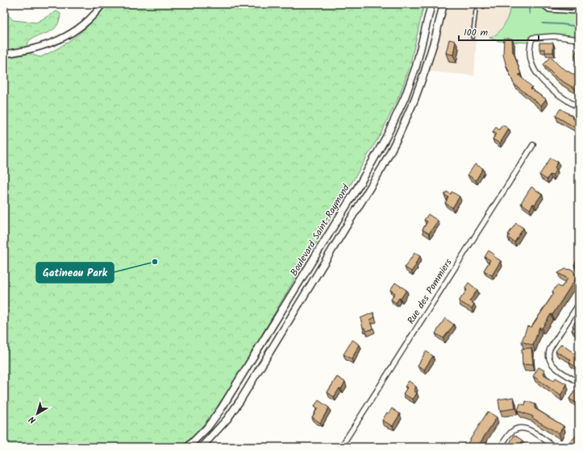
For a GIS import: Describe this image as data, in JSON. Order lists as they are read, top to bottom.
{
  "streets": {
    "main road": ["Boulevard Saint-Raymond"],
    "street": ["Rue des Pommiers"]
  },
  "places": ["Gatineau Park"],
  "scale_bar": "100 m",
  "north": "bottom left"
}
